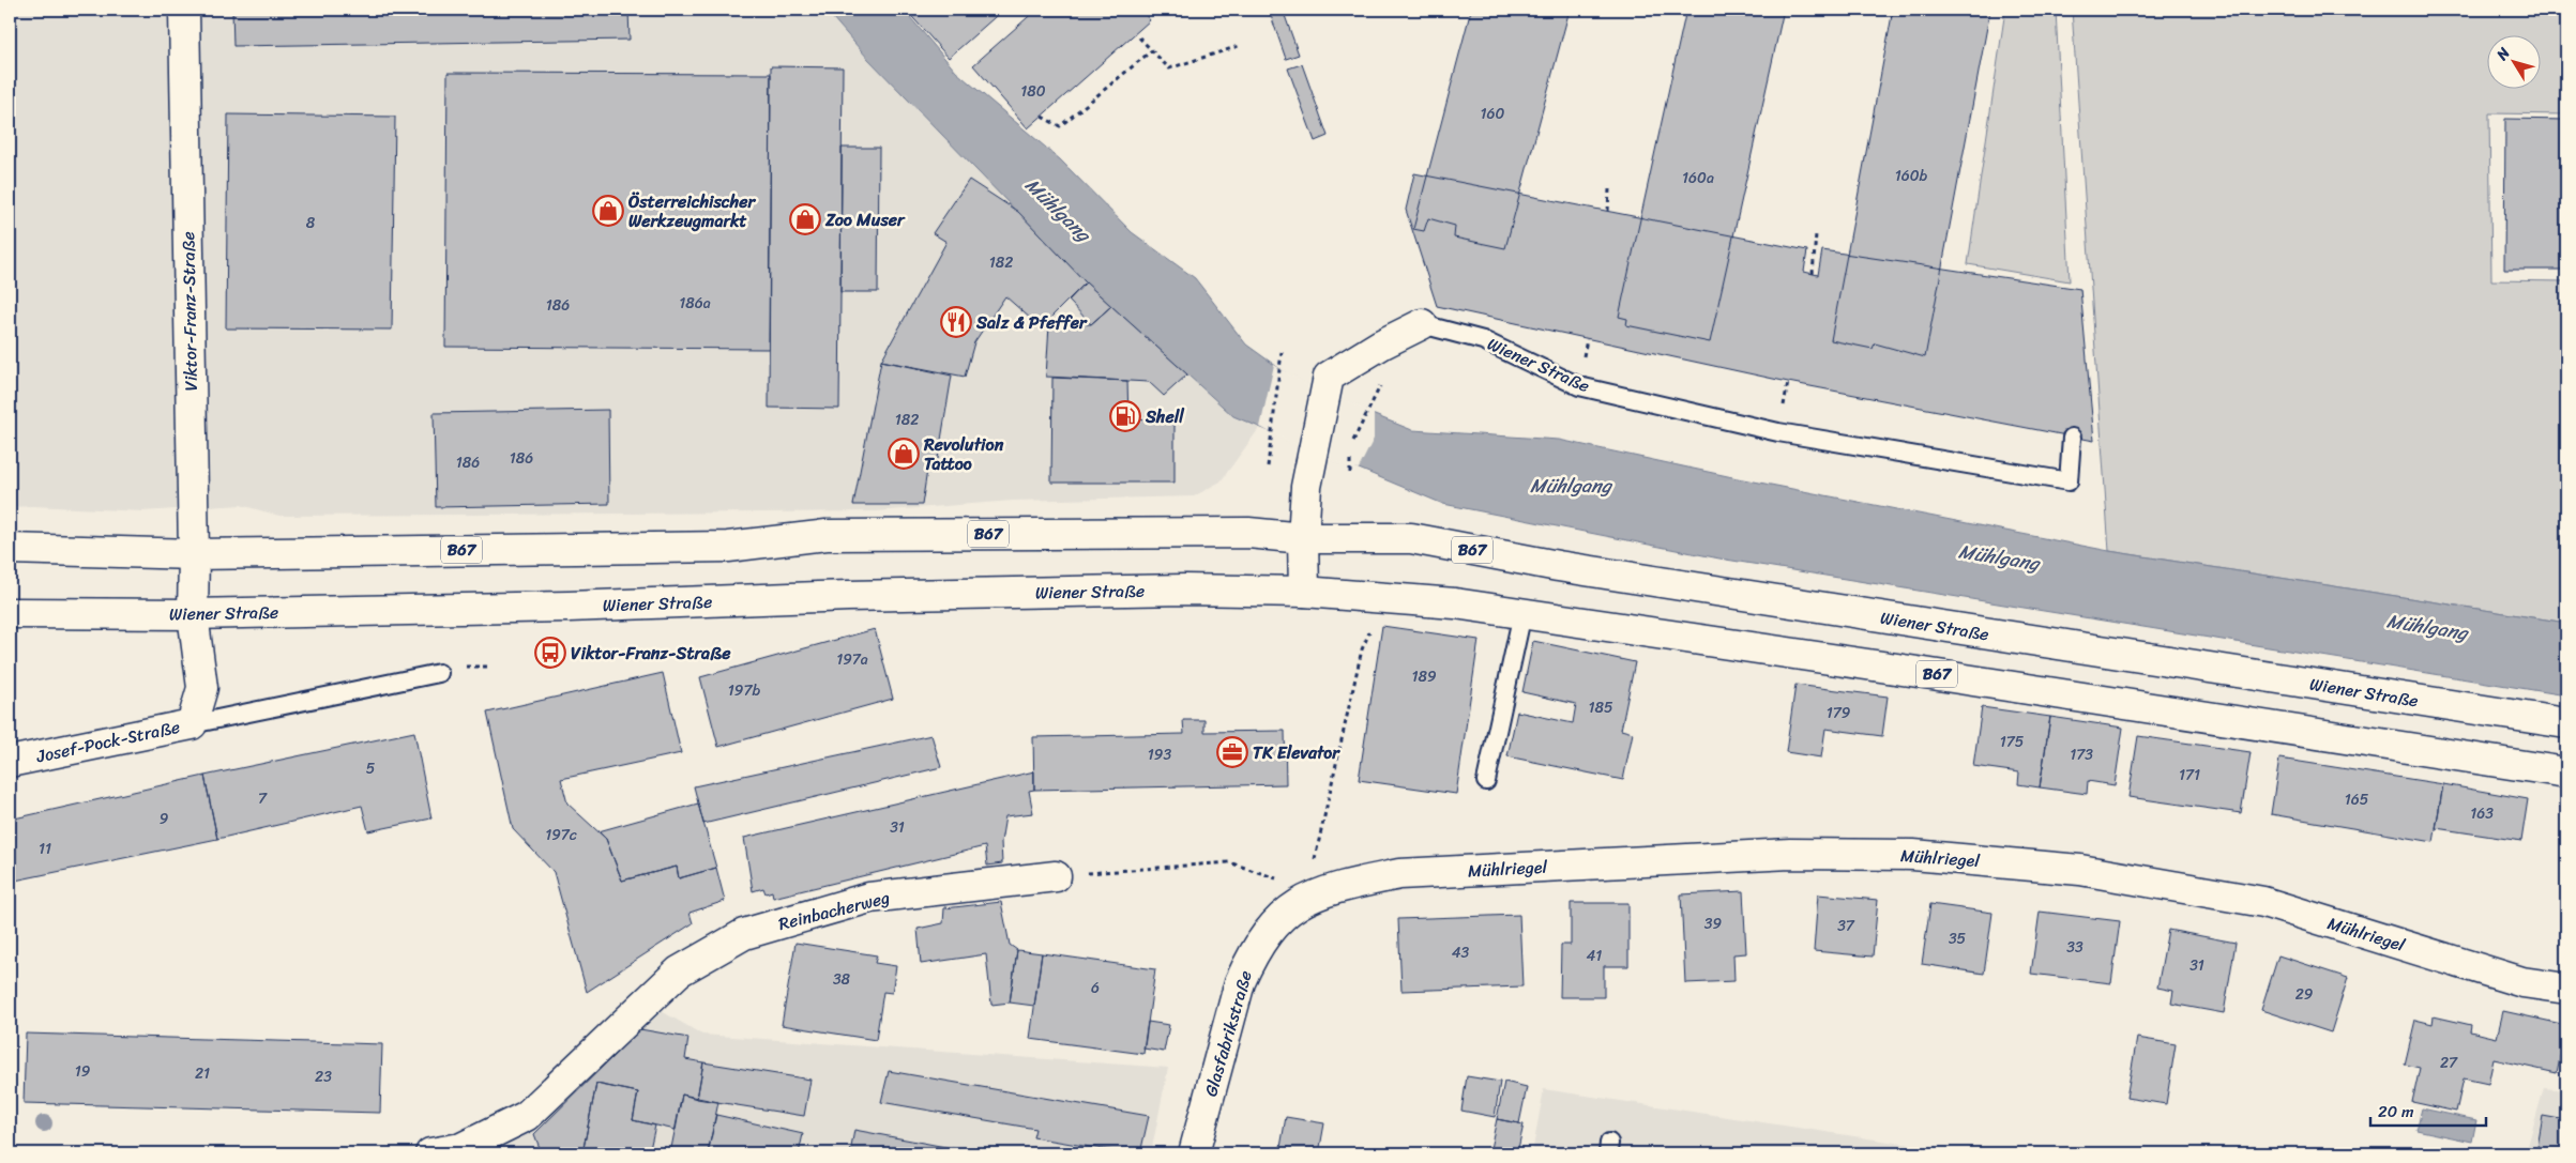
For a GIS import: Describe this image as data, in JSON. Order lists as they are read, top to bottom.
{
  "streets": {
    "main road": [
      "Viktor-Franz-Straße",
      "Wiener Straße",
      "B67",
      "Josef-Pock-Straße",
      "Mühlriegel",
      "Reinbacherweg",
      "Glasfabrikstraße"
    ]
  },
  "crossings": [
    ["Viktor-Franz-Straße", "Wiener Straße"],
    ["Viktor-Franz-Straße", "Josef-Pock-Straße"],
    ["Wiener Straße", "Josef-Pock-Straße"],
    ["Mühlriegel", "Glasfabrikstraße"]
  ],
  "water": ["Mühlgang"],
  "places": {
    "shop": ["Österreichischer Werkzeugmarkt", "Zoo Muser", "Revolution Tattoo"],
    "restaurant": ["Salz & Pfeffer"],
    "fuel station": ["Shell"],
    "bus stop": ["Viktor-Franz-Straße"],
    "office": ["TK Elevator"]
  },
  "house_numbers": [
    "180",
    "160",
    "160b",
    "160a",
    "8",
    "182",
    "186a",
    "186",
    "182",
    "186",
    "186",
    "197a",
    "189",
    "197b",
    "185",
    "179",
    "175",
    "193",
    "173",
    "5",
    "171",
    "7",
    "165",
    "163",
    "9",
    "31",
    "197c",
    "11",
    "39",
    "37",
    "35",
    "33",
    "43",
    "41",
    "31",
    "38",
    "6",
    "29",
    "27",
    "19",
    "21",
    "23"
  ],
  "scale_bar": "20 m",
  "north": "top left"
}
